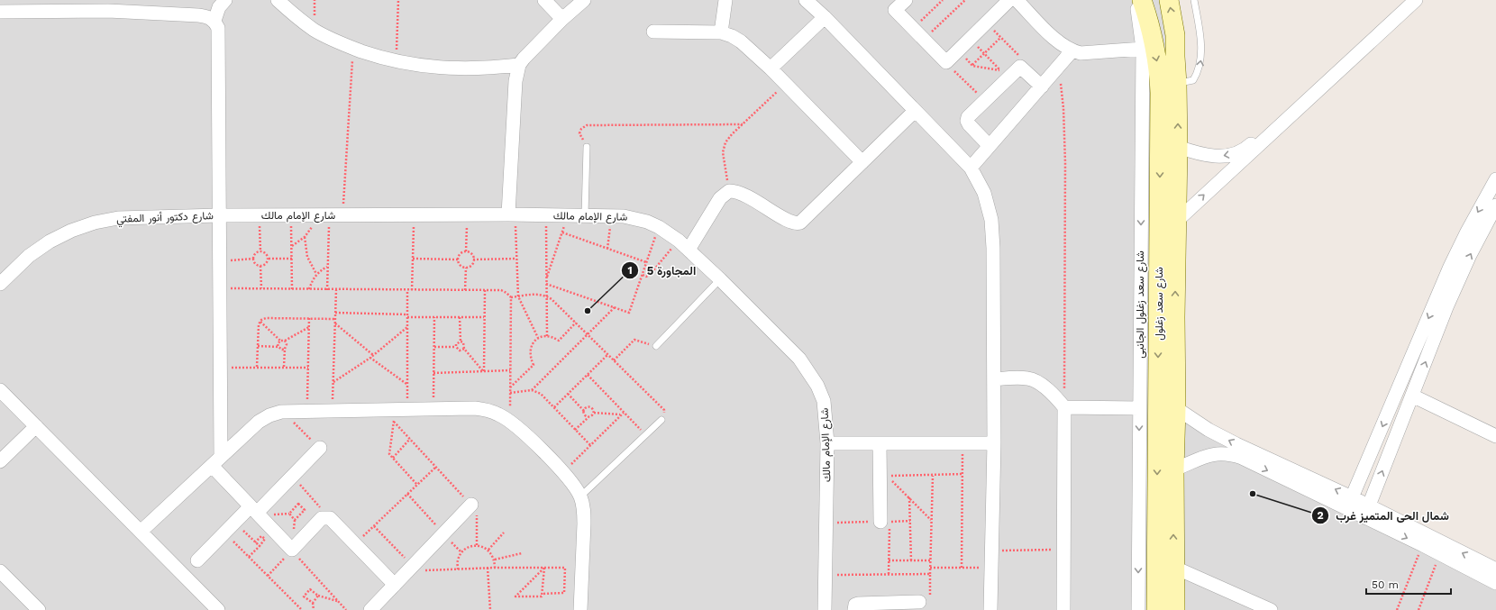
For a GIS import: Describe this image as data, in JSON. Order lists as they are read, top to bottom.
{
  "streets": {
    "main road": ["شارع سعد زغلول"],
    "street": ["شارع الإمام مالك", "شارع دكتور أنور المفتي", "شارع سعد زغلول الجانبى"]
  },
  "crossings": [
    ["شارع الإمام مالك", "شارع دكتور أنور المفتي"]
  ],
  "places": ["المجاورة 5", "شمال الحى المتميز غرب"],
  "scale_bar": "50 m"
}
